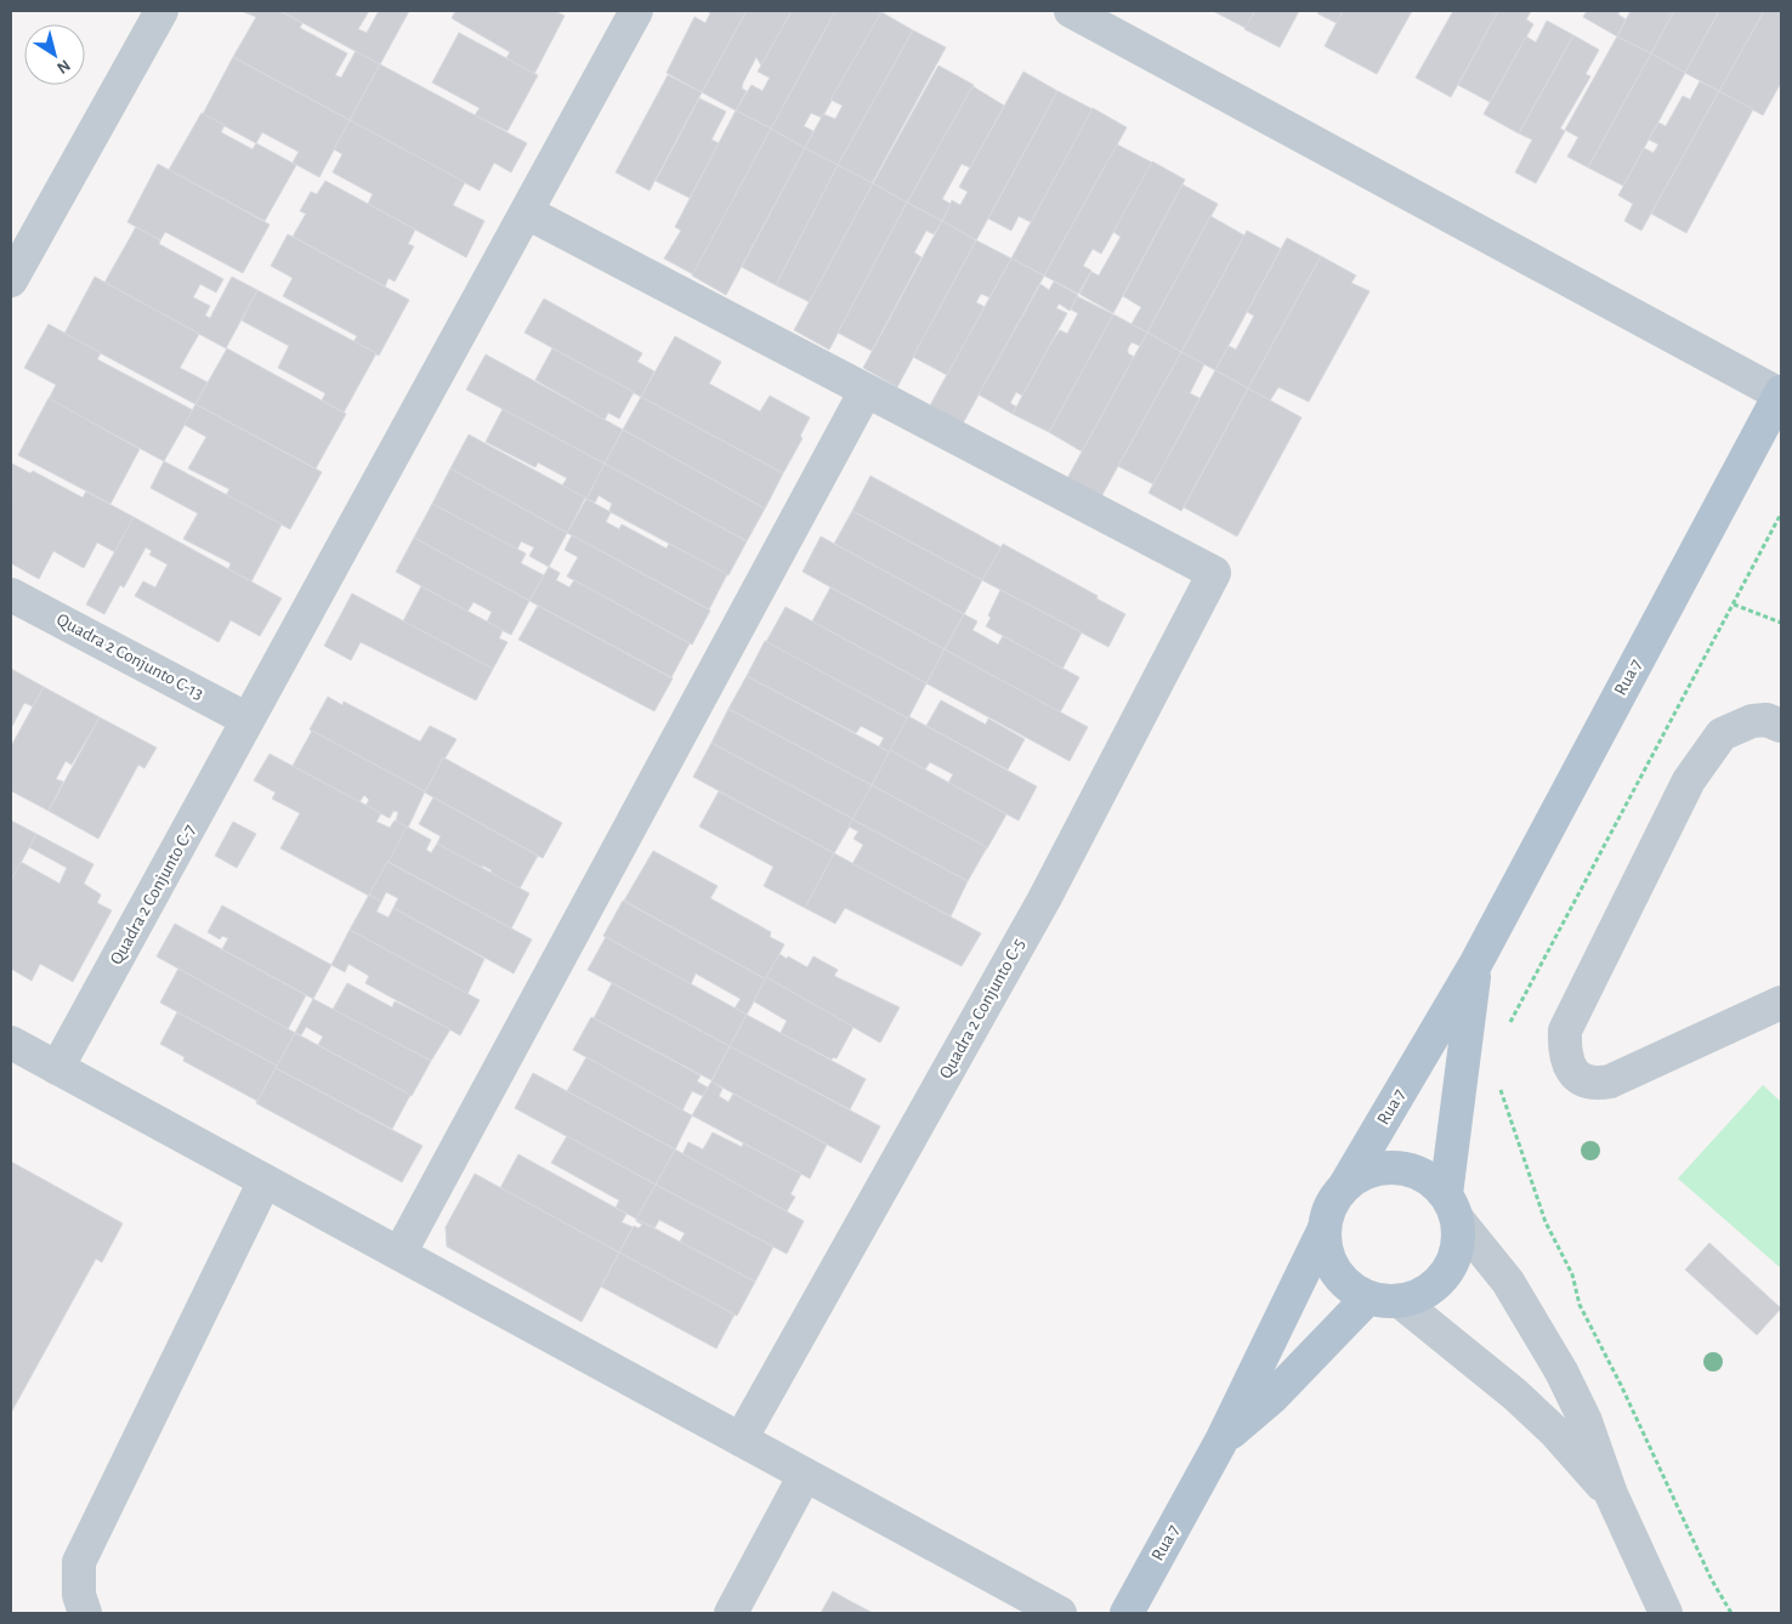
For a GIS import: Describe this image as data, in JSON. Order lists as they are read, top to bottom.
{
  "streets": {
    "main road": ["Rua 7"],
    "street": ["Quadra 2 Conjunto C-13", "Quadra 2 Conjunto C-7", "Quadra 2 Conjunto C-5"]
  },
  "crossings": [
    ["Quadra 2 Conjunto C-13", "Quadra 2 Conjunto C-7"]
  ],
  "north": "bottom right"
}
